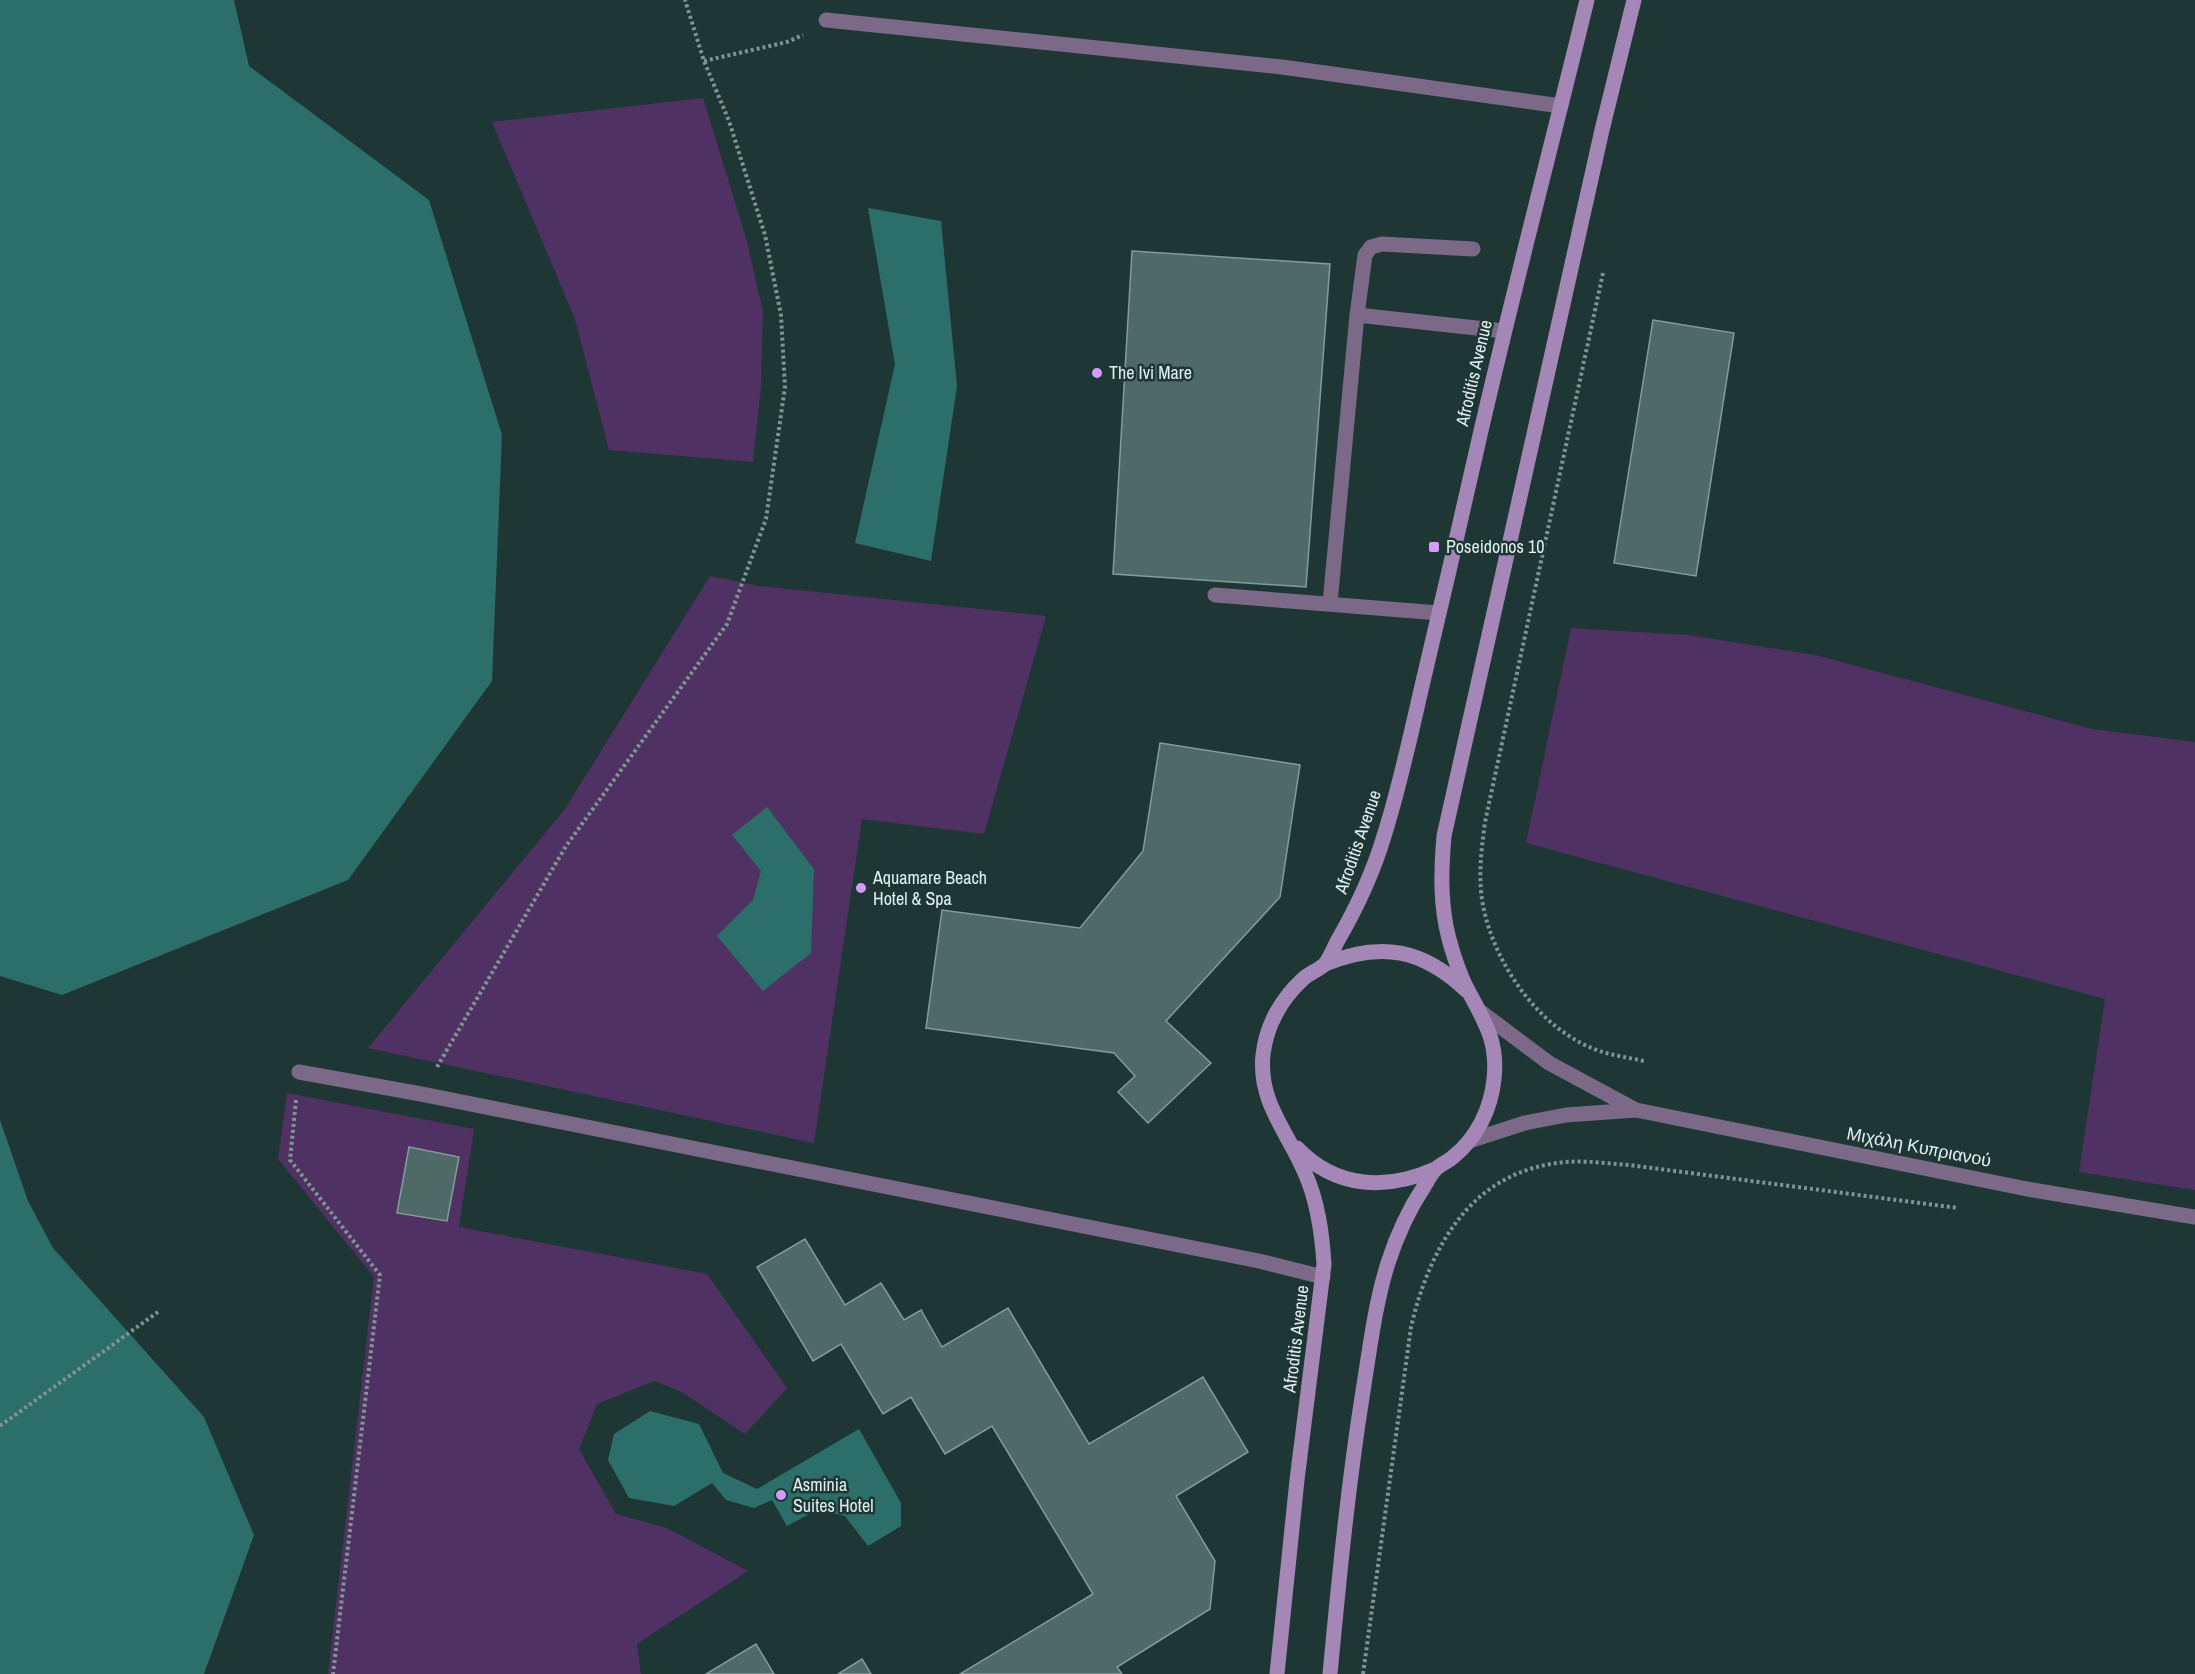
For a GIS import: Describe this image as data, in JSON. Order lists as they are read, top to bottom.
{
  "streets": {
    "main road": ["Afroditis Avenue"],
    "street": ["Μιχάλη Κυπριανού"]
  },
  "places": {
    "other": ["The Ivi Mare", "Aquamare Beach Hotel & Spa", "Asminia Suites Hotel"],
    "transit": ["Poseidonos 10"]
  }
}
